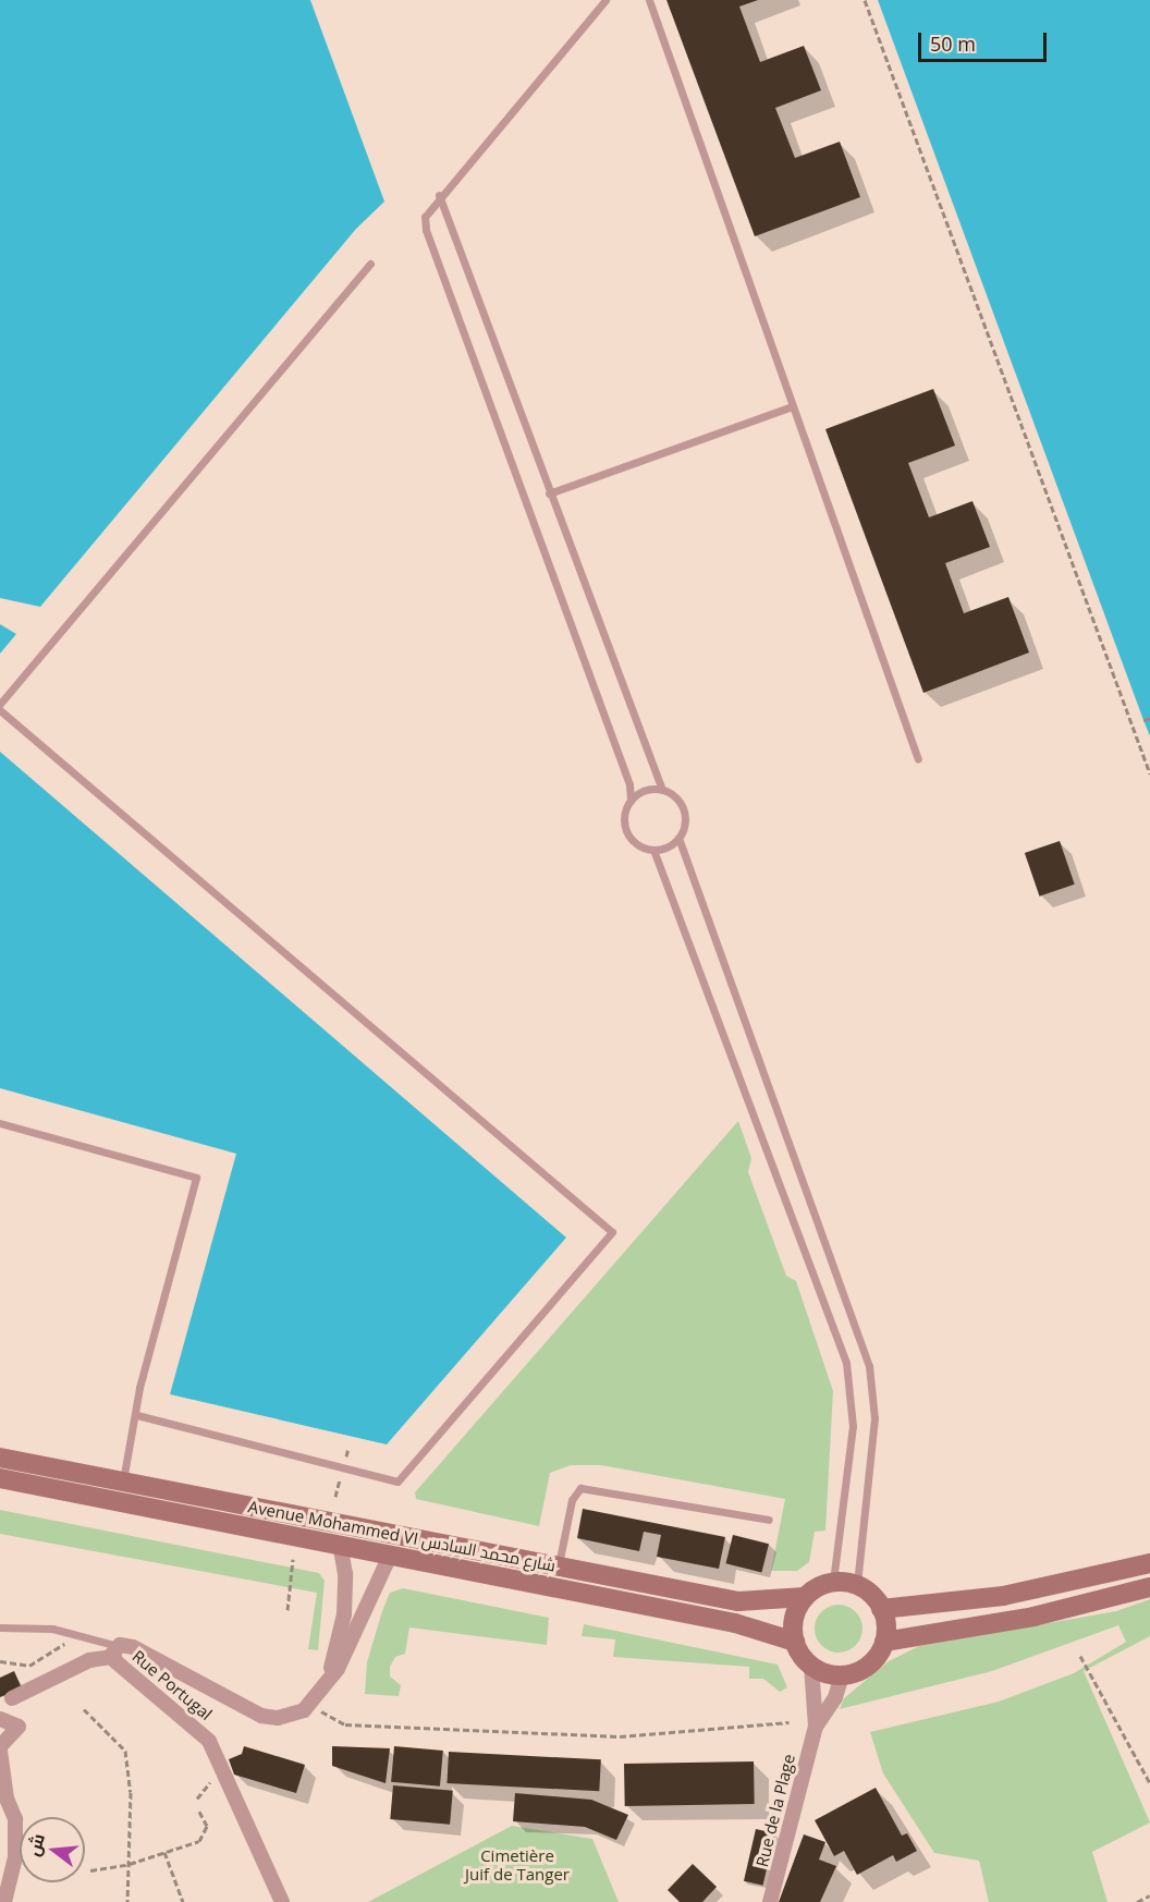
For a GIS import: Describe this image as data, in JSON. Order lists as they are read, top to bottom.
{
  "streets": {
    "main road": ["Avenue Mohammed VI شارع محمد السادس"],
    "street": ["Rue Portugal", "Rue de la Plage"]
  },
  "parks": ["Cimetière Juif de Tanger"],
  "scale_bar": "50 m",
  "north": "left"
}
